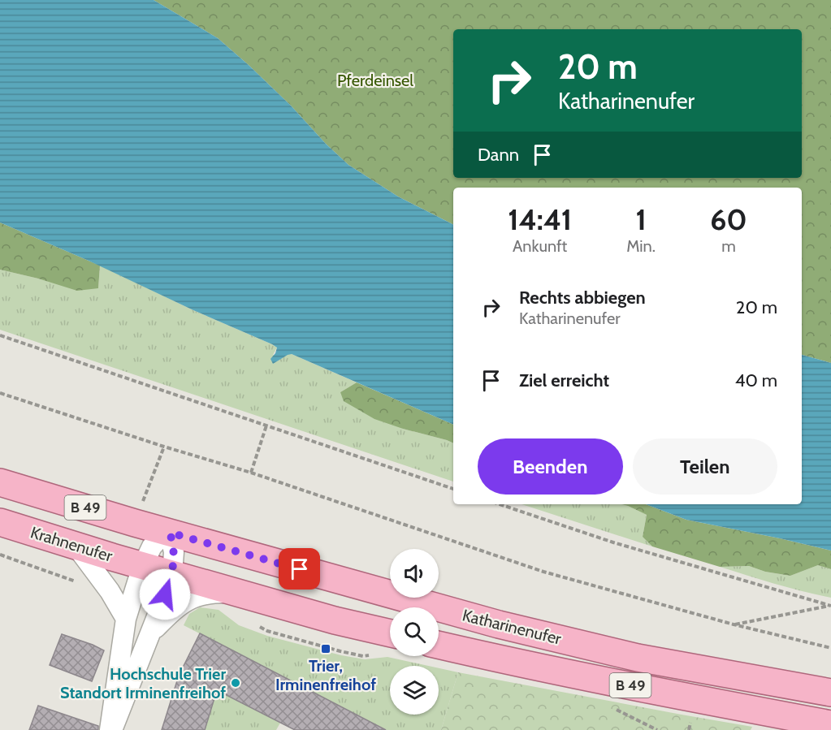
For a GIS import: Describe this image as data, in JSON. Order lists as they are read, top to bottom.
{
  "streets": {
    "main road": ["B 49", "Krahnenufer", "Katharinenufer"]
  },
  "crossings": [
    ["B 49", "Krahnenufer"],
    ["B 49", "Katharinenufer"]
  ],
  "parks": ["Pferdeinsel"],
  "places": {
    "transit": ["Trier, Irminenfreihof"],
    "other": ["Hochschule Trier Standort Irminenfreihof"]
  },
  "page": {
    "turn": ["20 m", "Katharinenufer"],
    "then": "Dann",
    "eta": [
      "14:41",
      "Ankunft",
      "1",
      "Min.",
      "60",
      "m"
    ],
    "list": [
      {
        "name": "Rechts abbiegen",
        "note": "Katharinenufer",
        "value": "20 m"
      },
      {
        "name": "Ziel erreicht",
        "value": "40 m"
      }
    ],
    "buttons": ["Beenden", "Teilen"]
  }
}
